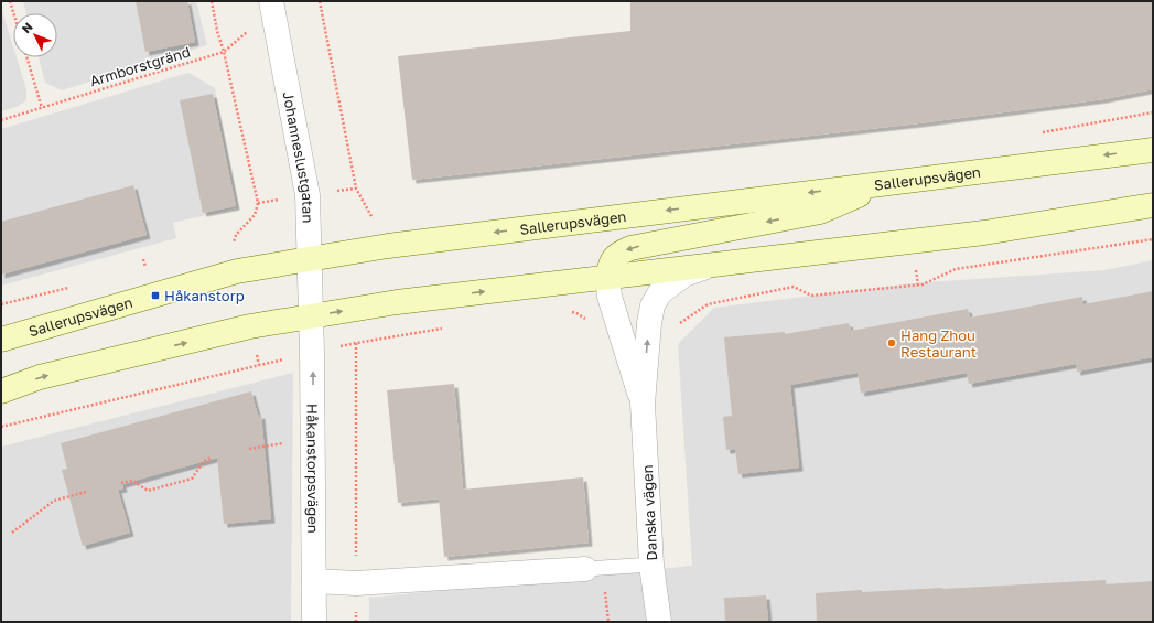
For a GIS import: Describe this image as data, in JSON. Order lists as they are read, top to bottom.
{
  "streets": {
    "main road": ["Sallerupsvägen"],
    "street": ["Johanneslustgatan", "Håkanstorpsvägen", "Danska vägen"],
    "path": ["Armborstgränd"]
  },
  "crossings": [
    ["Armborstgränd", "Johanneslustgatan"],
    ["Johanneslustgatan", "Sallerupsvägen"],
    ["Johanneslustgatan", "Håkanstorpsvägen"]
  ],
  "places": {
    "transit": ["Håkanstorp"],
    "other": ["Hang Zhou Restaurant"]
  },
  "north": "top left"
}
